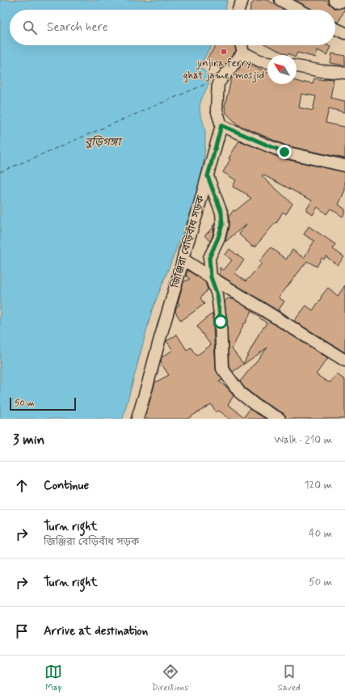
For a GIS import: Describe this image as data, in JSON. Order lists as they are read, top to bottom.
{
  "streets": {
    "street": ["জিঞ্জিরা বেড়িবাঁধ সড়ক"]
  },
  "water": ["বুড়িগঙ্গা"],
  "places": ["jinjira ferry ghat jame mosjid"],
  "scale_bar": "50 m",
  "north": "top left",
  "page": {
    "search": "Search here",
    "scale": "50 m",
    "heading": ["3 min", "Walk · 210 m"],
    "list": [
      ["Continue", "120 m"],
      ["Turn right", "জিঞ্জিরা বেড়িবাঁধ সড়ক", "40 m"],
      ["Turn right", "50 m"],
      "Arrive at destination"
    ],
    "nav": ["Map", "Directions", "Saved"]
  }
}
